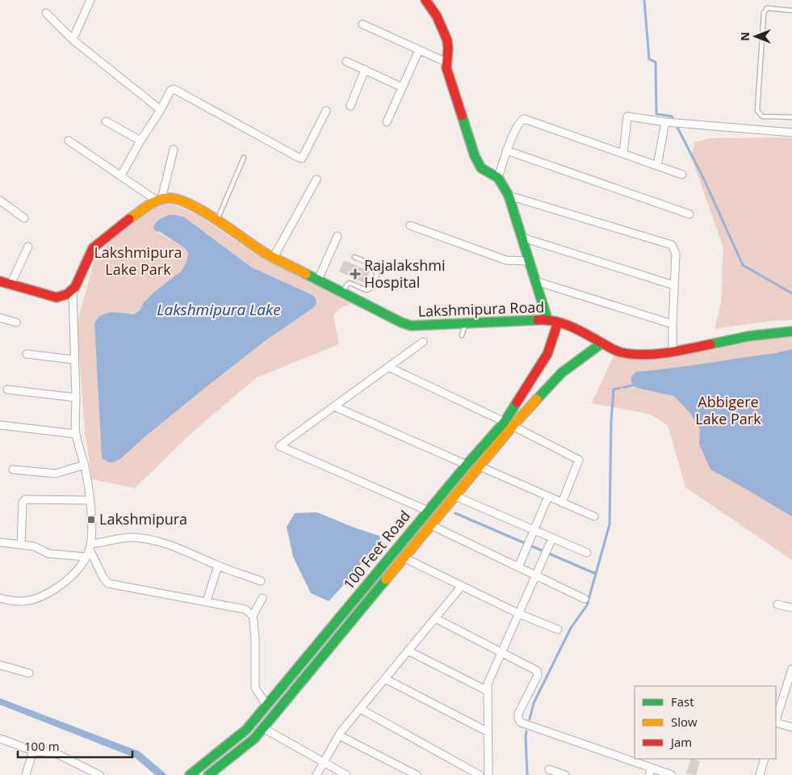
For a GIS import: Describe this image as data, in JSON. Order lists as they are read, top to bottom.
{
  "streets": {
    "street": ["Lakshmipura Road", "100 Feet Road"]
  },
  "crossings": [
    ["Lakshmipura Road", "100 Feet Road"]
  ],
  "water": ["Lakshmipura Lake"],
  "parks": ["Lakshmipura Lake Park", "Abbigere Lake Park"],
  "places": {
    "health": ["Rajalakshmi Hospital"],
    "transit": ["Lakshmipura"]
  },
  "legend": ["Fast", "Slow", "Jam"],
  "scale_bar": "100 m",
  "north": "left"
}
